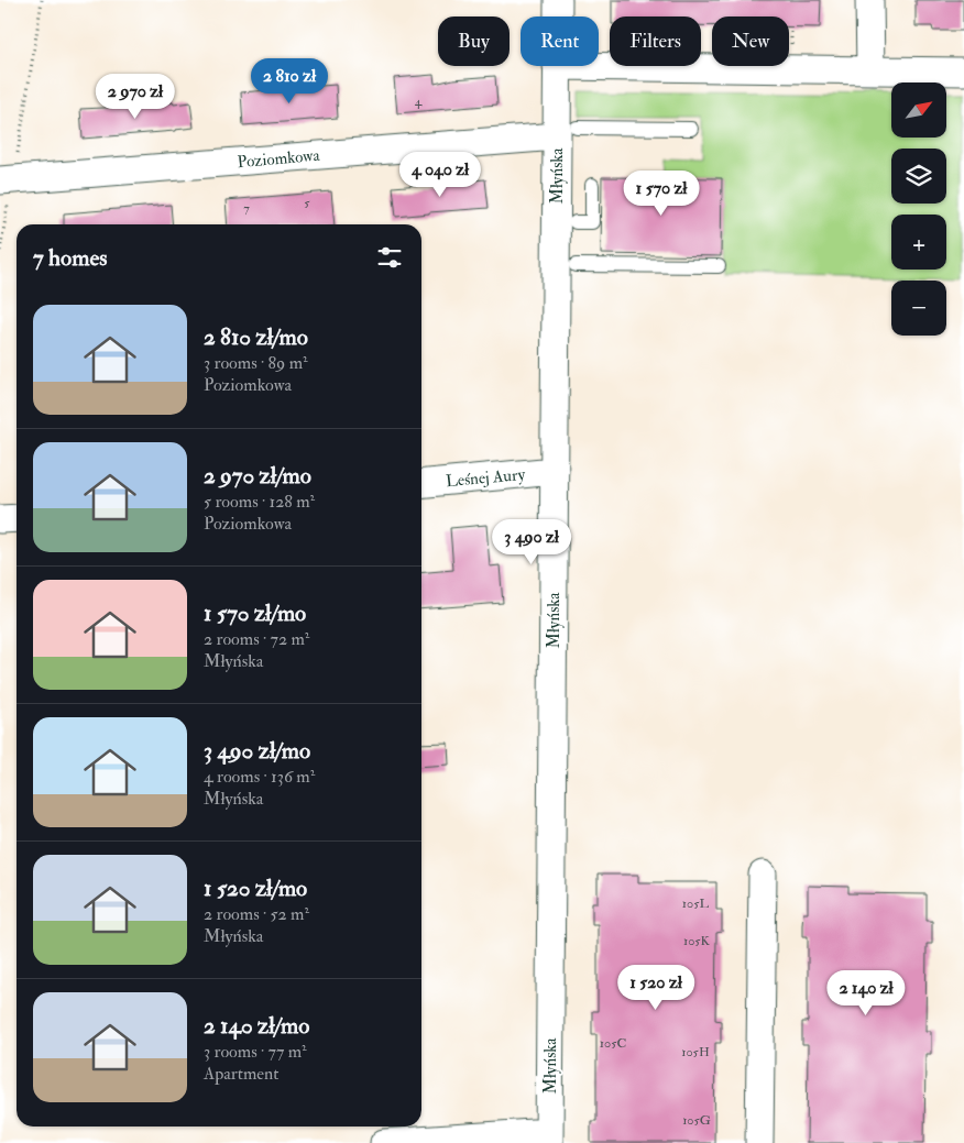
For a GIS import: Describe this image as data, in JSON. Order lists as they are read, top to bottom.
{
  "streets": {
    "street": ["Poziomkowa", "Młyńska", "Leśnej Aury"]
  },
  "crossings": [
    ["Poziomkowa", "Młyńska"],
    ["Młyńska", "Leśnej Aury"]
  ],
  "house_numbers": [
    "4",
    "5",
    "7",
    "105L",
    "105K",
    "105C",
    "105H",
    "105G"
  ],
  "north": "top right",
  "page": {
    "chip": [
      "Buy",
      "Rent",
      "Filters",
      "New"
    ],
    "price": [
      "2 810 zł",
      "2 970 zł",
      "4 040 zł",
      "1 570 zł",
      "3 490 zł",
      "1 520 zł",
      "2 140 zł"
    ],
    "map_buttons": ["+", "−"],
    "heading": "7 homes",
    "list": [
      {
        "name": "2 810 zł/mo",
        "note": "3 rooms · 89 m² · Poziomkowa"
      },
      {
        "name": "2 970 zł/mo",
        "note": "5 rooms · 128 m² · Poziomkowa"
      },
      {
        "name": "1 570 zł/mo",
        "note": "2 rooms · 72 m² · Młyńska"
      },
      {
        "name": "3 490 zł/mo",
        "note": "4 rooms · 136 m² · Młyńska"
      },
      {
        "name": "1 520 zł/mo",
        "note": "2 rooms · 52 m² · Młyńska"
      },
      {
        "name": "2 140 zł/mo",
        "note": "3 rooms · 77 m² · Apartment"
      }
    ]
  }
}
